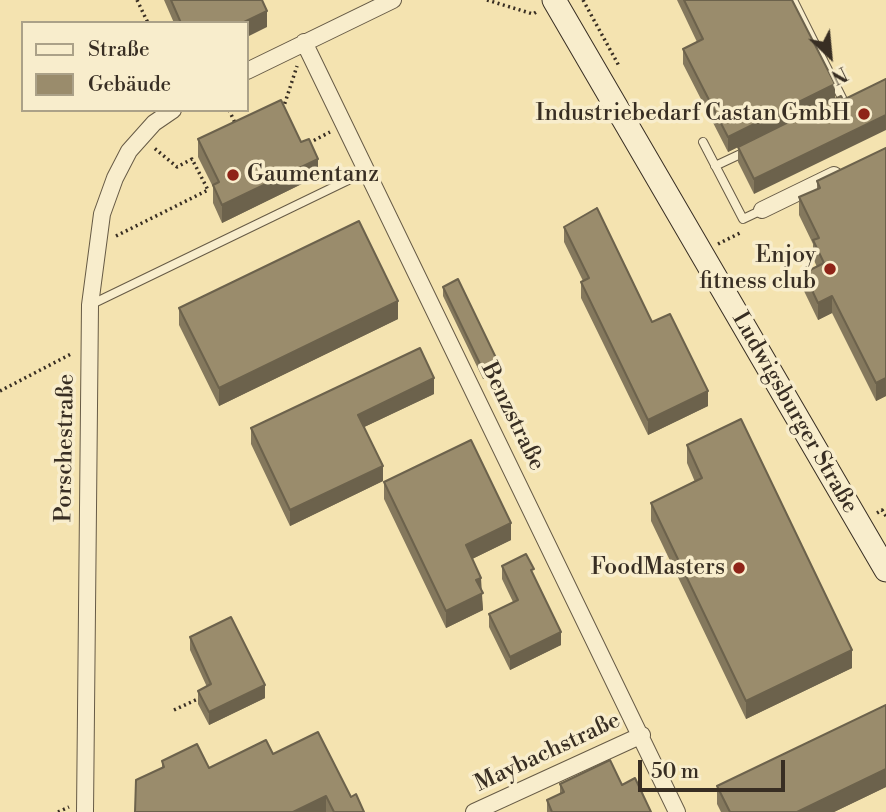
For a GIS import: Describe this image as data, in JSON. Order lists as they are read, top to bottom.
{
  "streets": {
    "main road": ["Ludwigsburger Straße"],
    "street": ["Benzstraße", "Porschestraße", "Maybachstraße"]
  },
  "crossings": [
    ["Benzstraße", "Maybachstraße"]
  ],
  "places": [
    "Industriebedarf Castan GmbH",
    "Gaumentanz",
    "Enjoy fitness club",
    "FoodMasters"
  ],
  "legend": ["Straße", "Gebäude"],
  "scale_bar": "50 m",
  "north": "bottom right"
}
